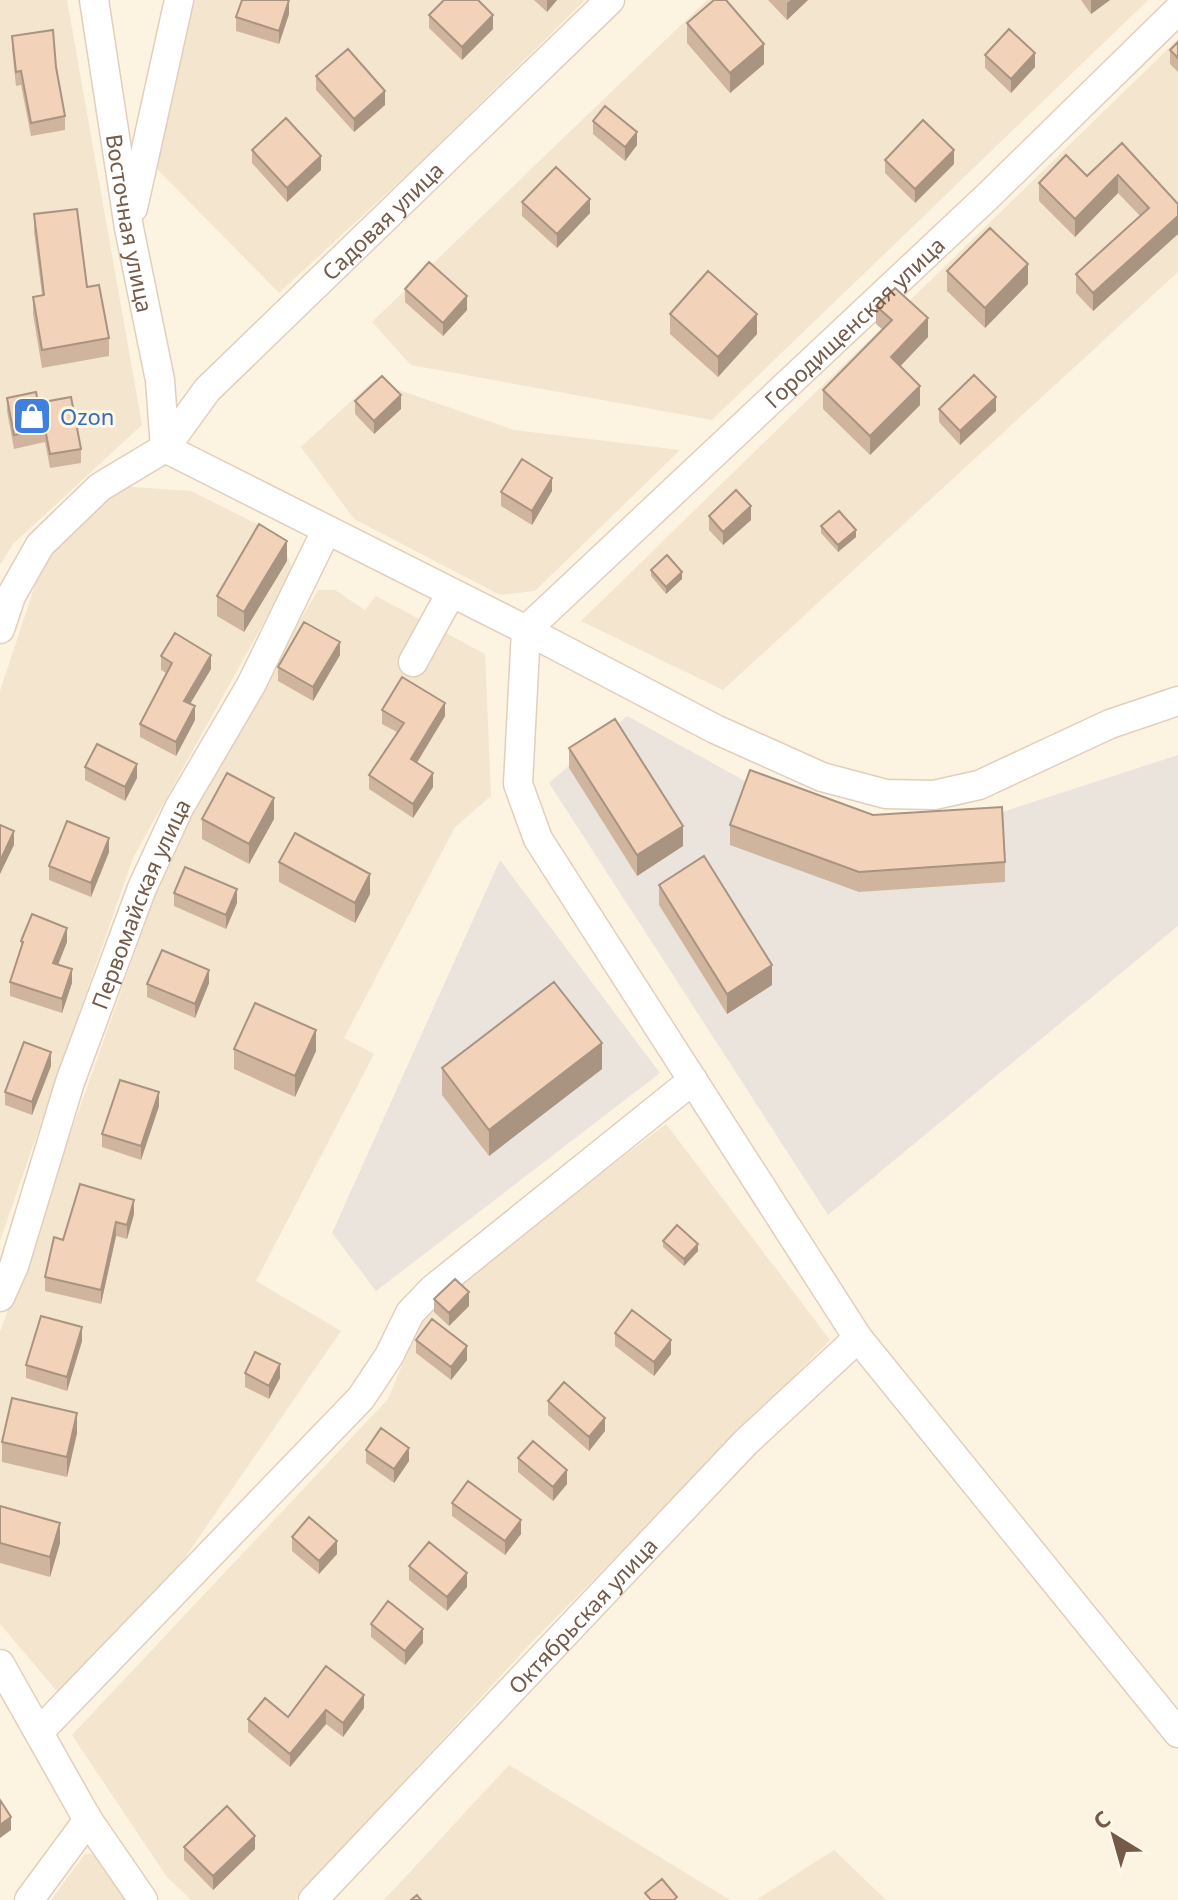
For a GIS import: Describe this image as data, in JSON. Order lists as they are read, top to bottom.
{
  "streets": {
    "street": [
      "Садовая улица",
      "Восточная улица",
      "Городищенская улица",
      "Первомайская улица",
      "Октябрьская улица"
    ]
  },
  "crossings": [
    ["Садовая улица", "Восточная улица"]
  ],
  "places": {
    "shop": ["Ozon"]
  },
  "north": "top left"
}
